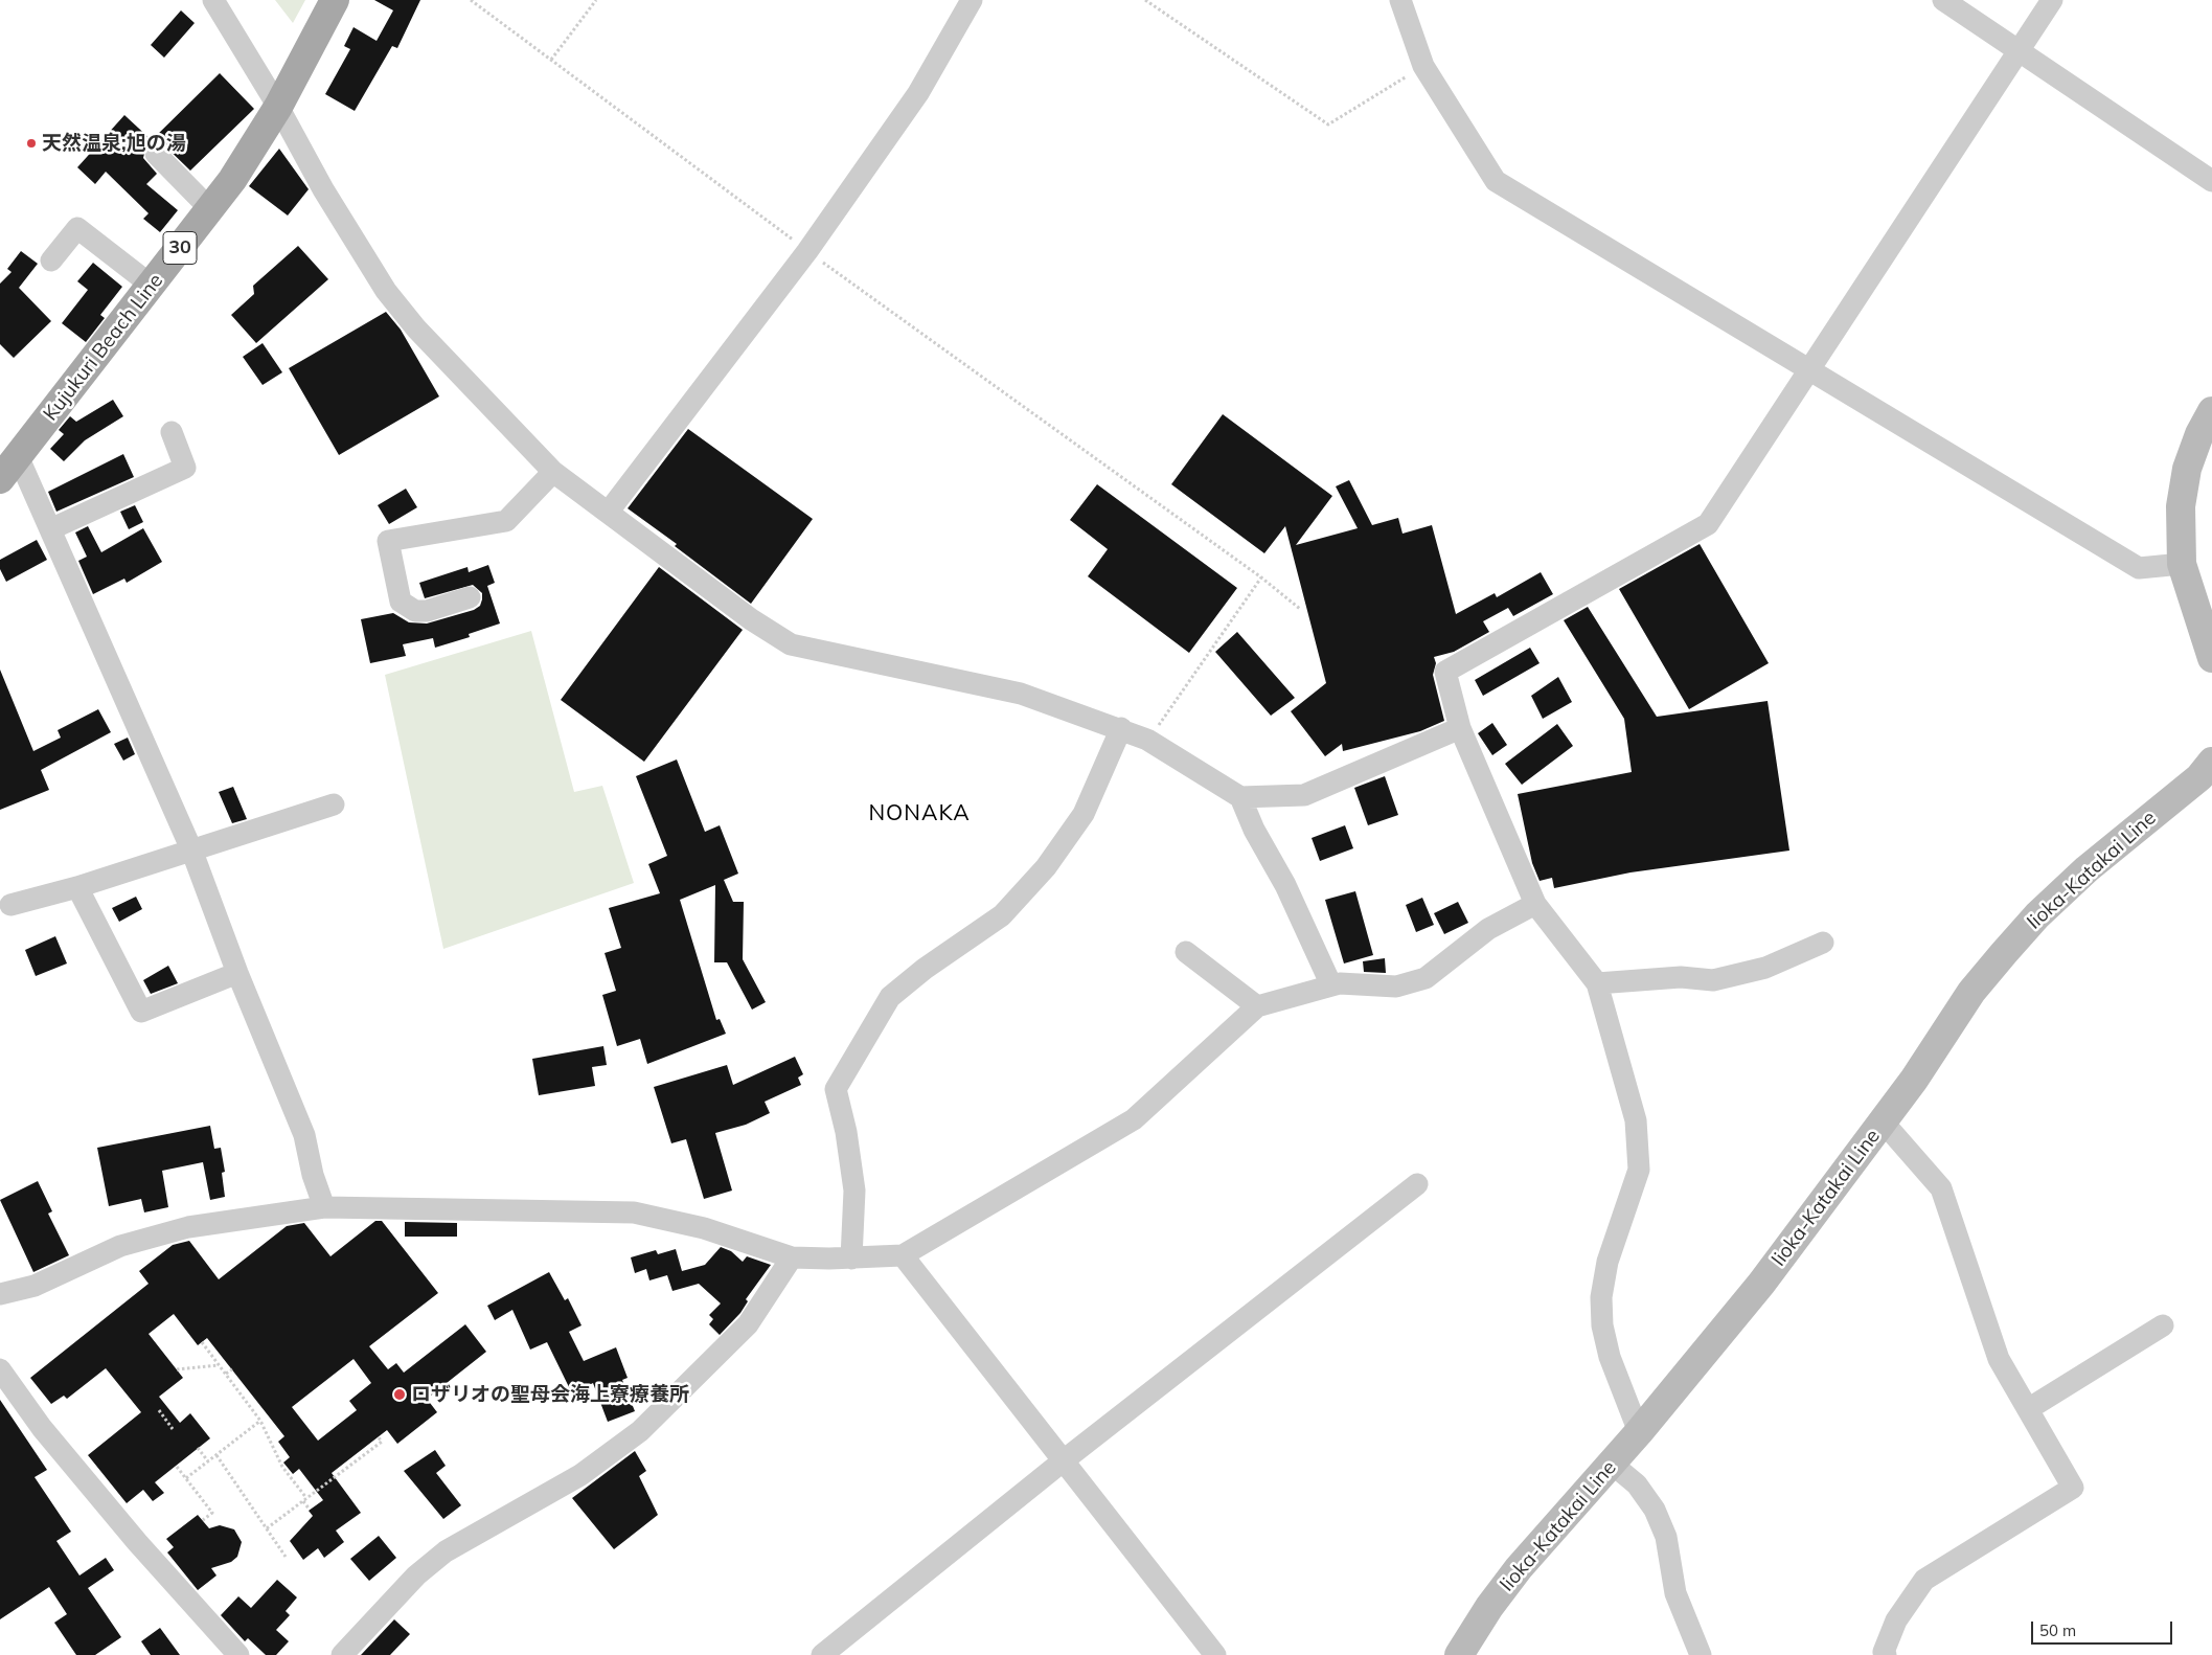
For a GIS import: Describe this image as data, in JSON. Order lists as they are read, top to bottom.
{
  "streets": {
    "main road": ["30", "Kujukuri Beach Line", "Iioka-Katakai Line"]
  },
  "districts": ["NONAKA"],
  "places": ["天然温泉;旭の湯", "ロザリオの聖母会海上寮療養所"],
  "scale_bar": "50 m"
}
